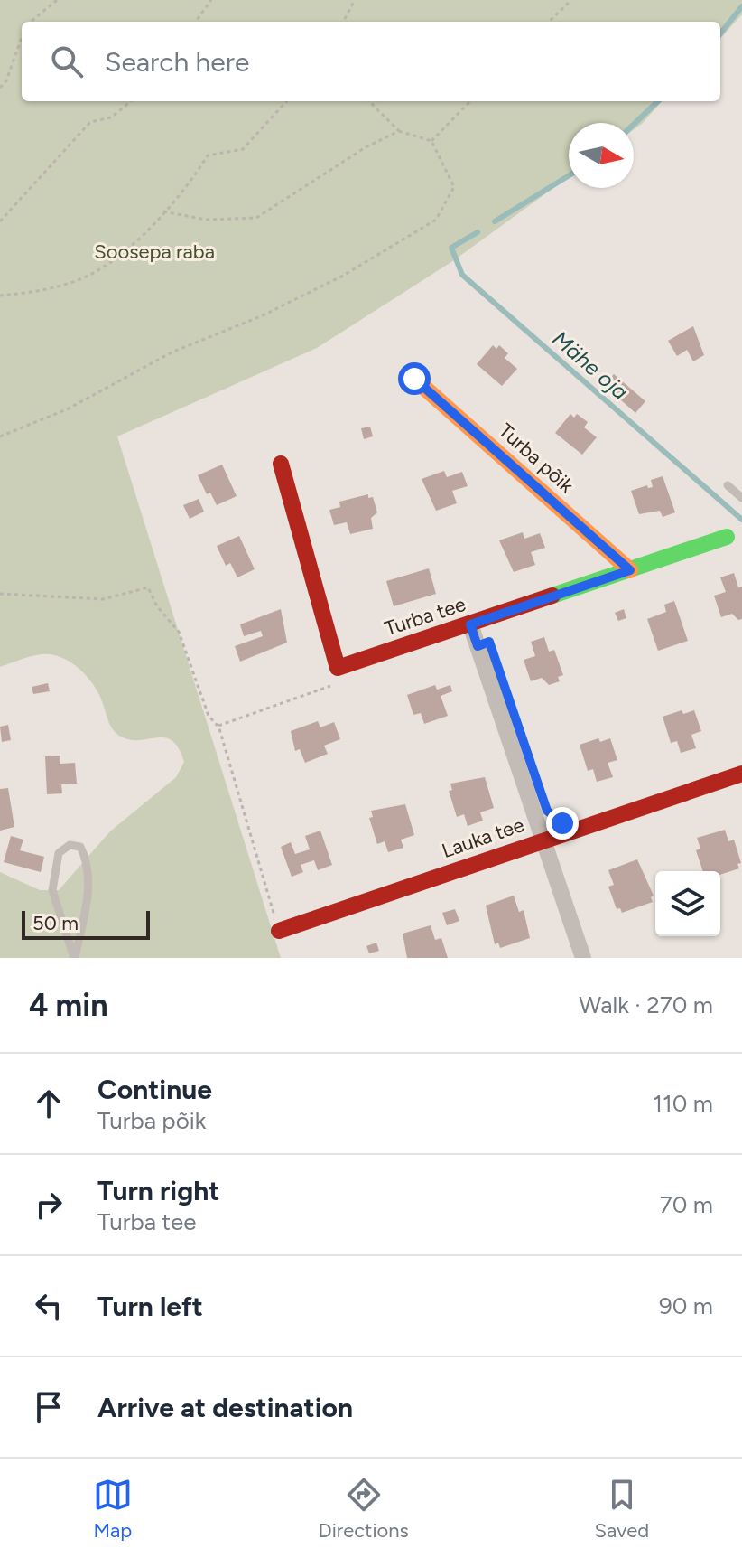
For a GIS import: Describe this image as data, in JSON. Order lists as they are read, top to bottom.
{
  "streets": {
    "street": ["Turba põik", "Turba tee", "Lauka tee"]
  },
  "crossings": [
    ["Turba põik", "Turba tee"]
  ],
  "water": ["Mähe oja"],
  "parks": ["Soosepa raba"],
  "scale_bar": "50 m",
  "north": "right",
  "page": {
    "search": "Search here",
    "scale": "50 m",
    "heading": ["4 min", "Walk · 270 m"],
    "list": [
      ["Continue", "Turba põik", "110 m"],
      ["Turn right", "Turba tee", "70 m"],
      ["Turn left", "90 m"],
      "Arrive at destination"
    ],
    "nav": ["Map", "Directions", "Saved"]
  }
}
